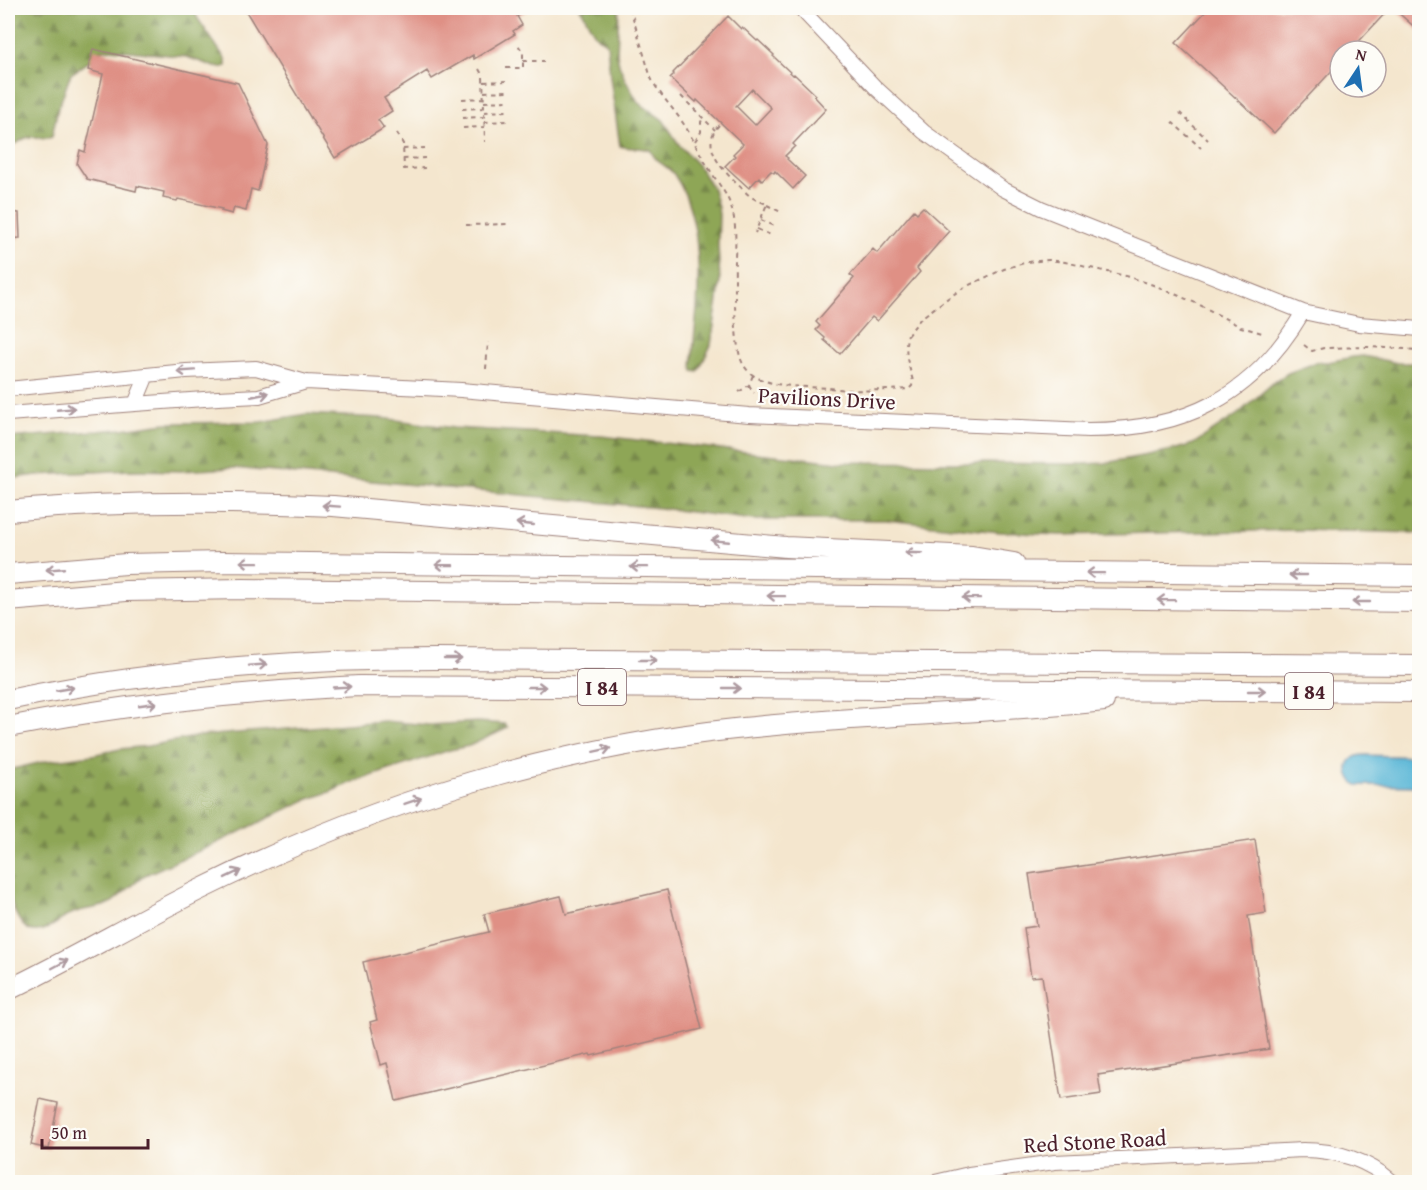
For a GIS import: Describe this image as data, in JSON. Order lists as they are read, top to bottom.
{
  "streets": {
    "highway": ["I 84"],
    "street": ["Pavilions Drive", "Red Stone Road"]
  },
  "scale_bar": "50 m",
  "north": "top"
}
